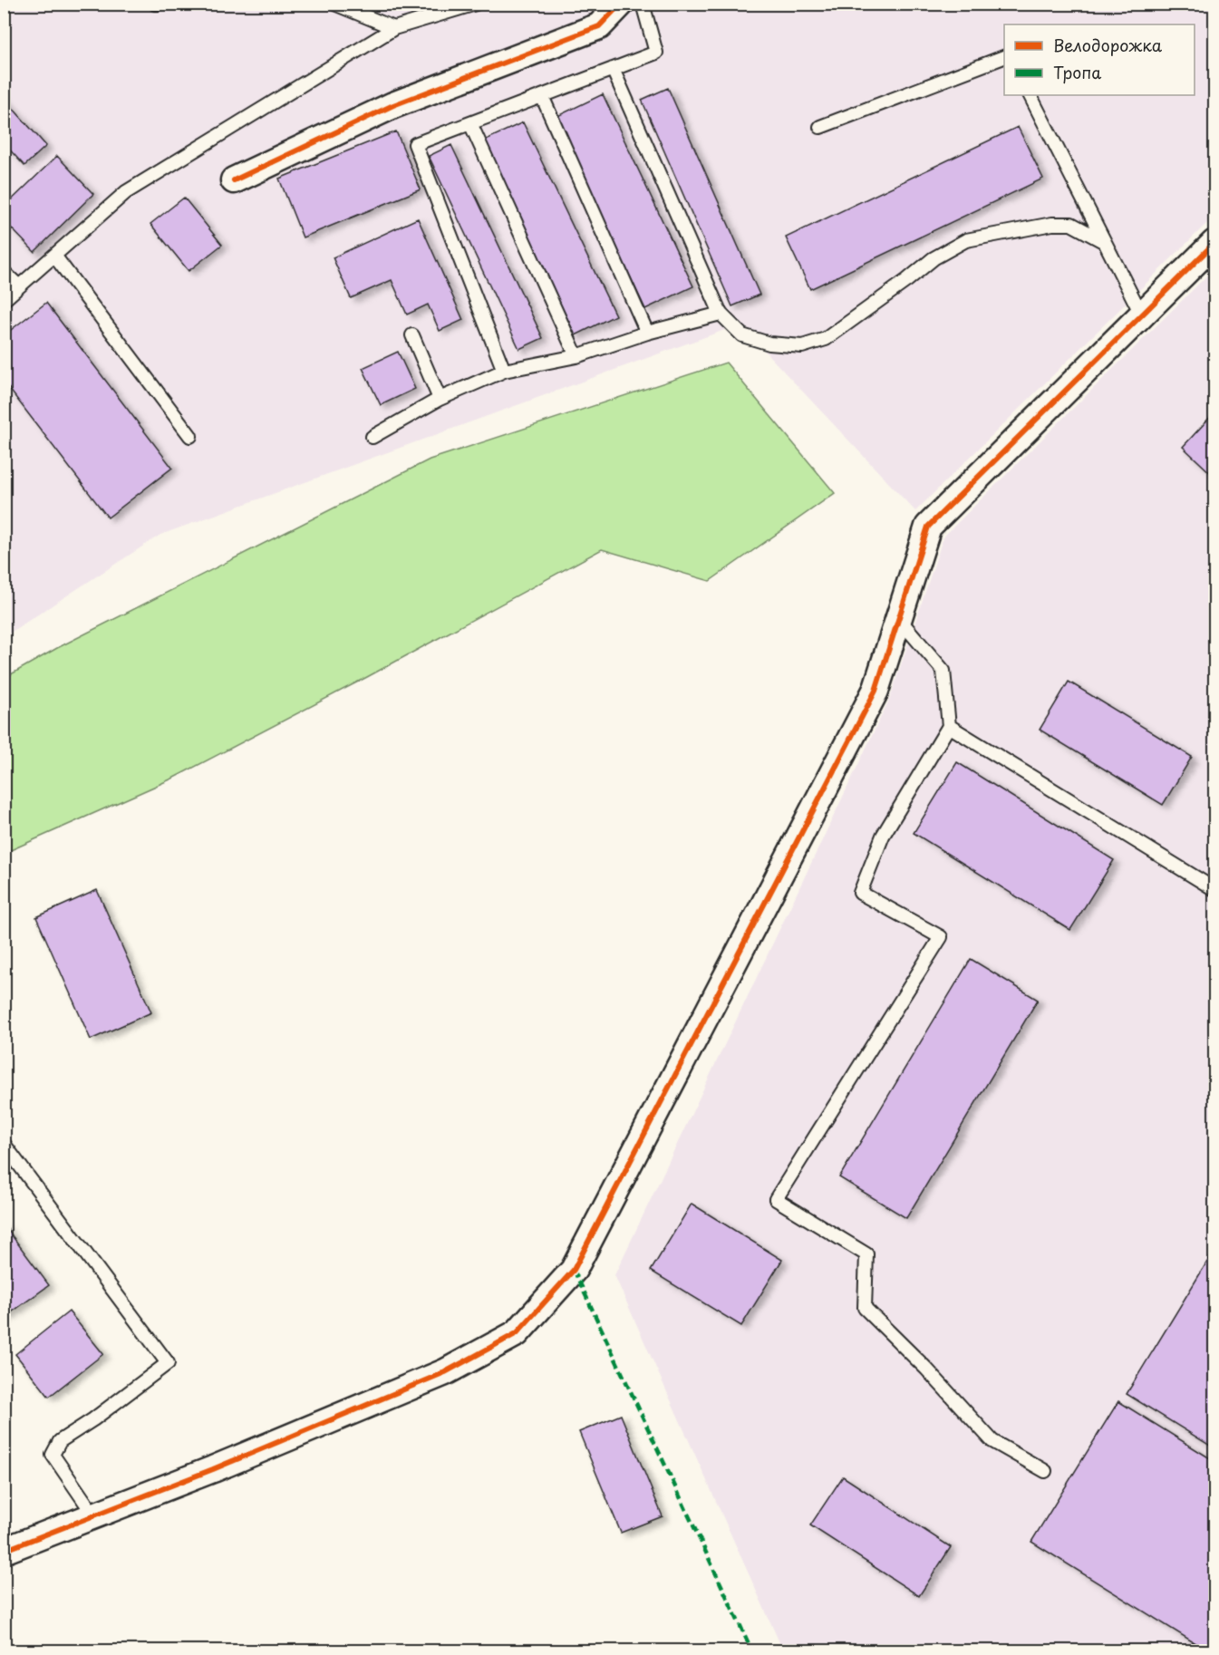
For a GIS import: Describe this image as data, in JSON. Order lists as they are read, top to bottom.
{
  "legend": ["Велодорожка", "Тропа"]
}
